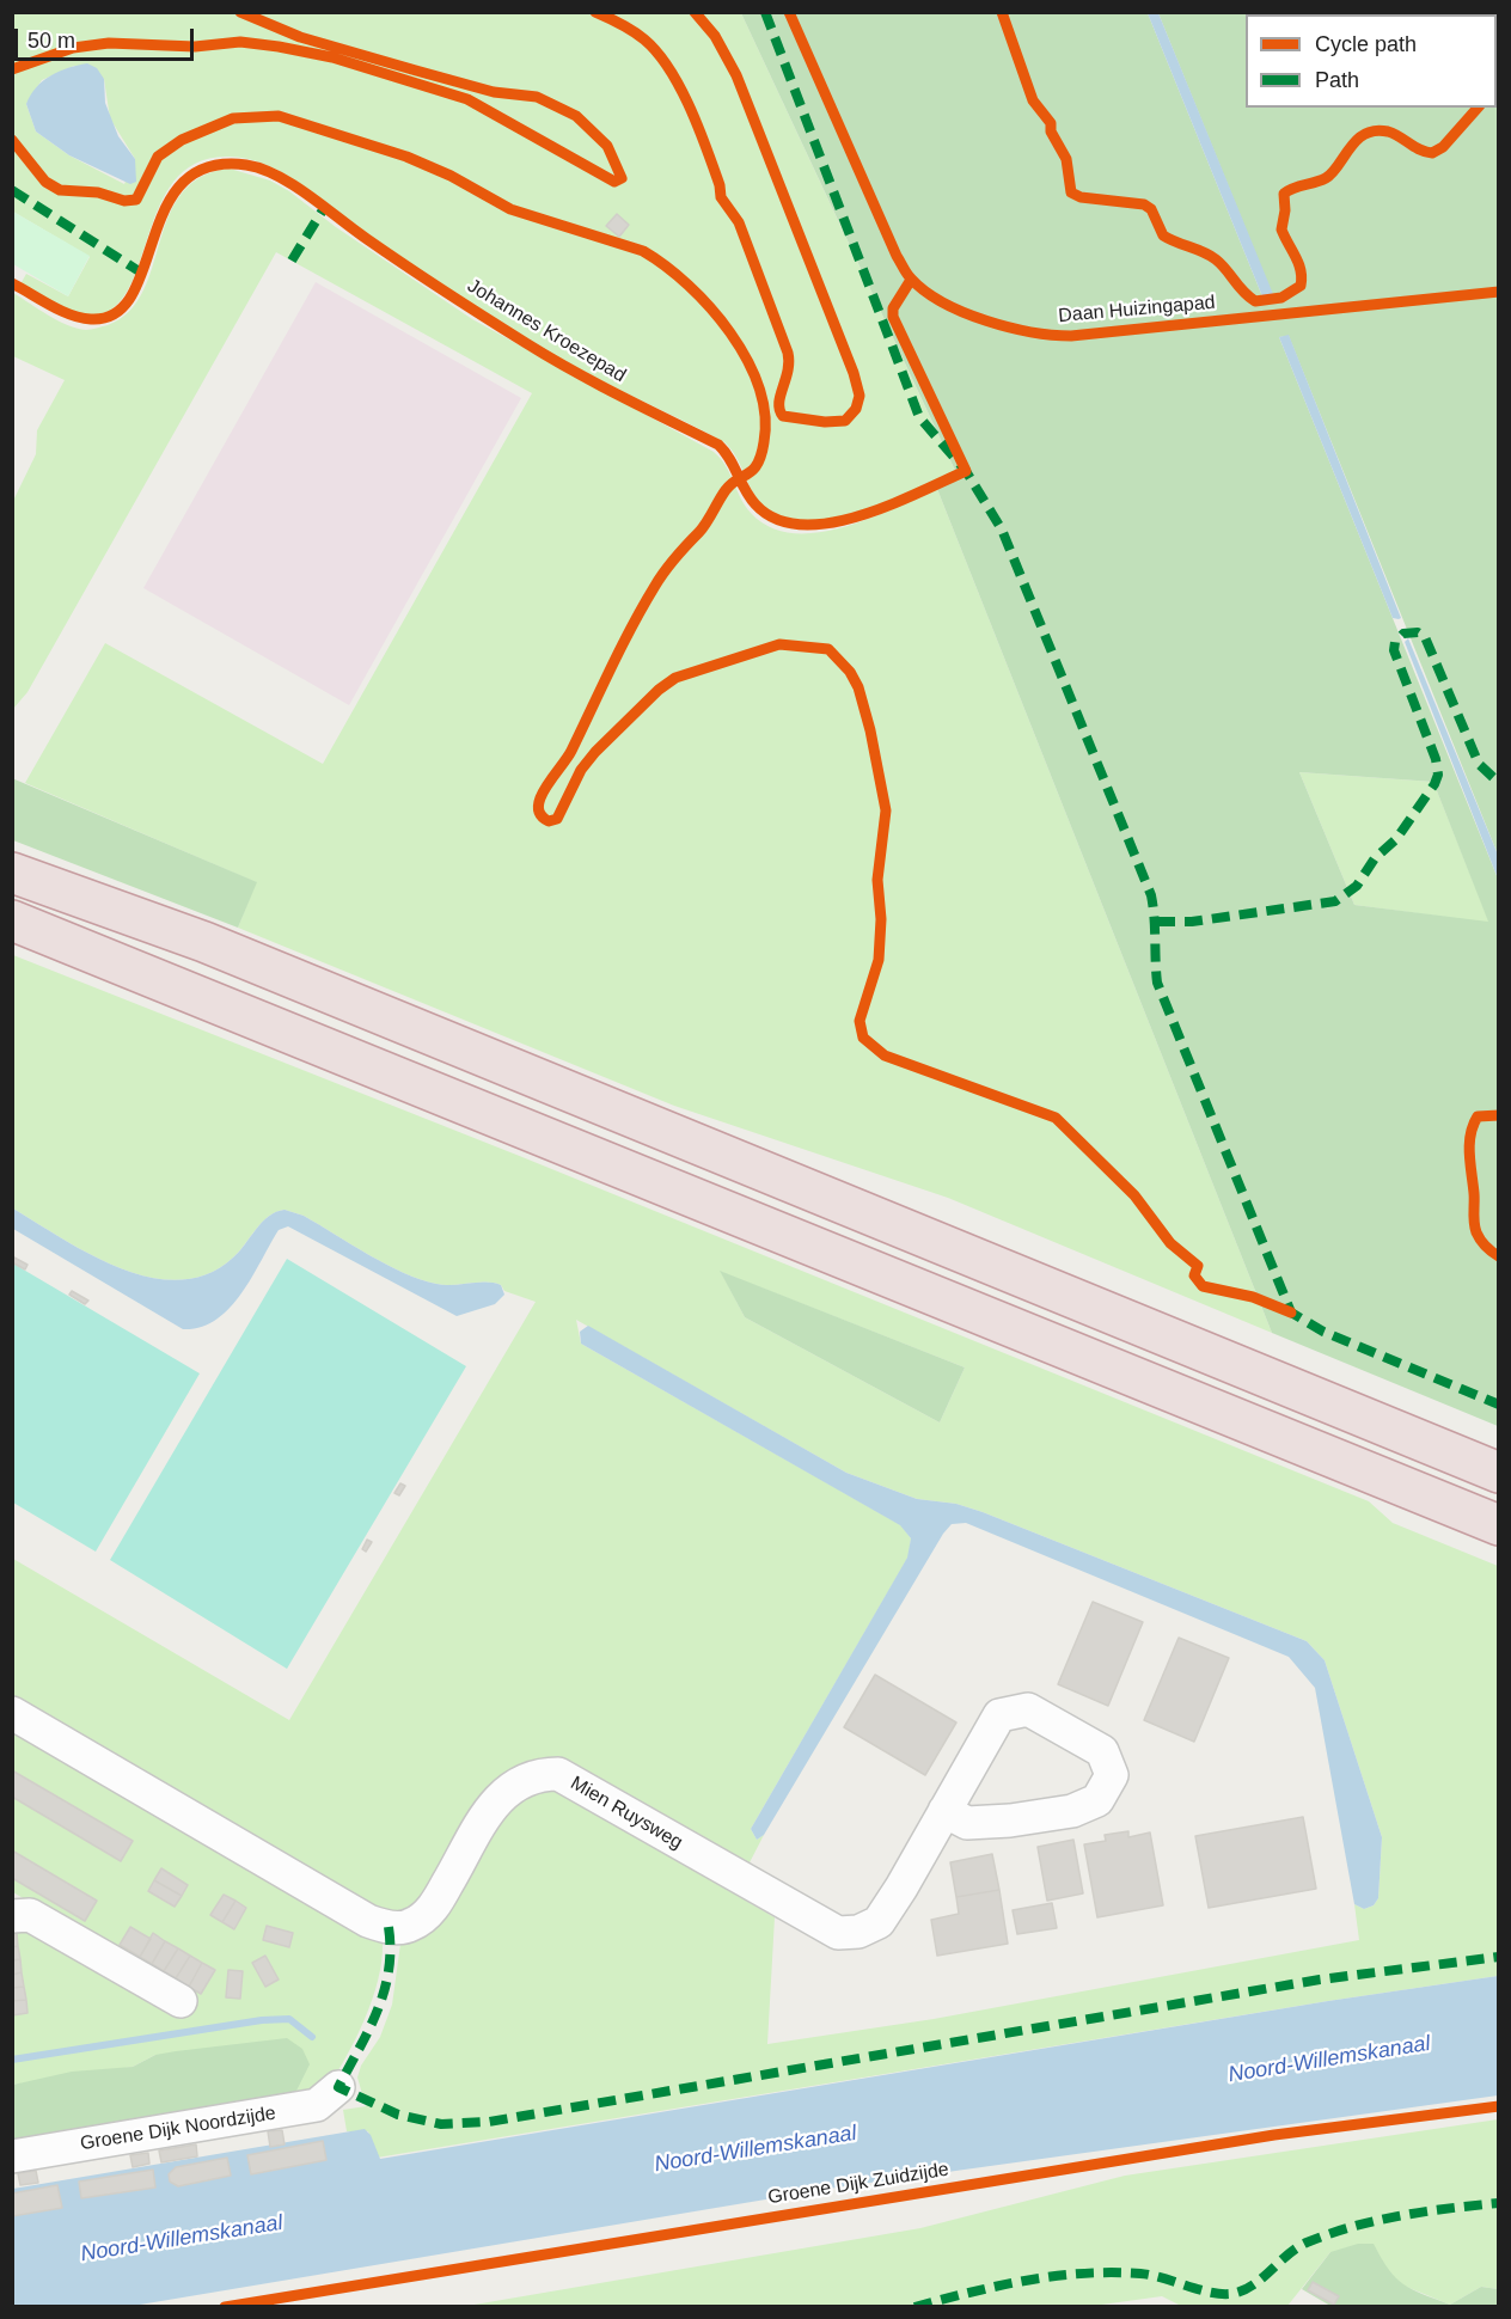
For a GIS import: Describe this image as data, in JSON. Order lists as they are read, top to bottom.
{
  "streets": {
    "street": ["Mien Ruysweg", "Groene Dijk Noordzijde"],
    "cycle path": ["Daan Huizingapad", "Johannes Kroezepad", "Groene Dijk Zuidzijde"]
  },
  "water": ["Noord-Willemskanaal"],
  "legend": ["Cycle path", "Path"],
  "scale_bar": "50 m"
}
